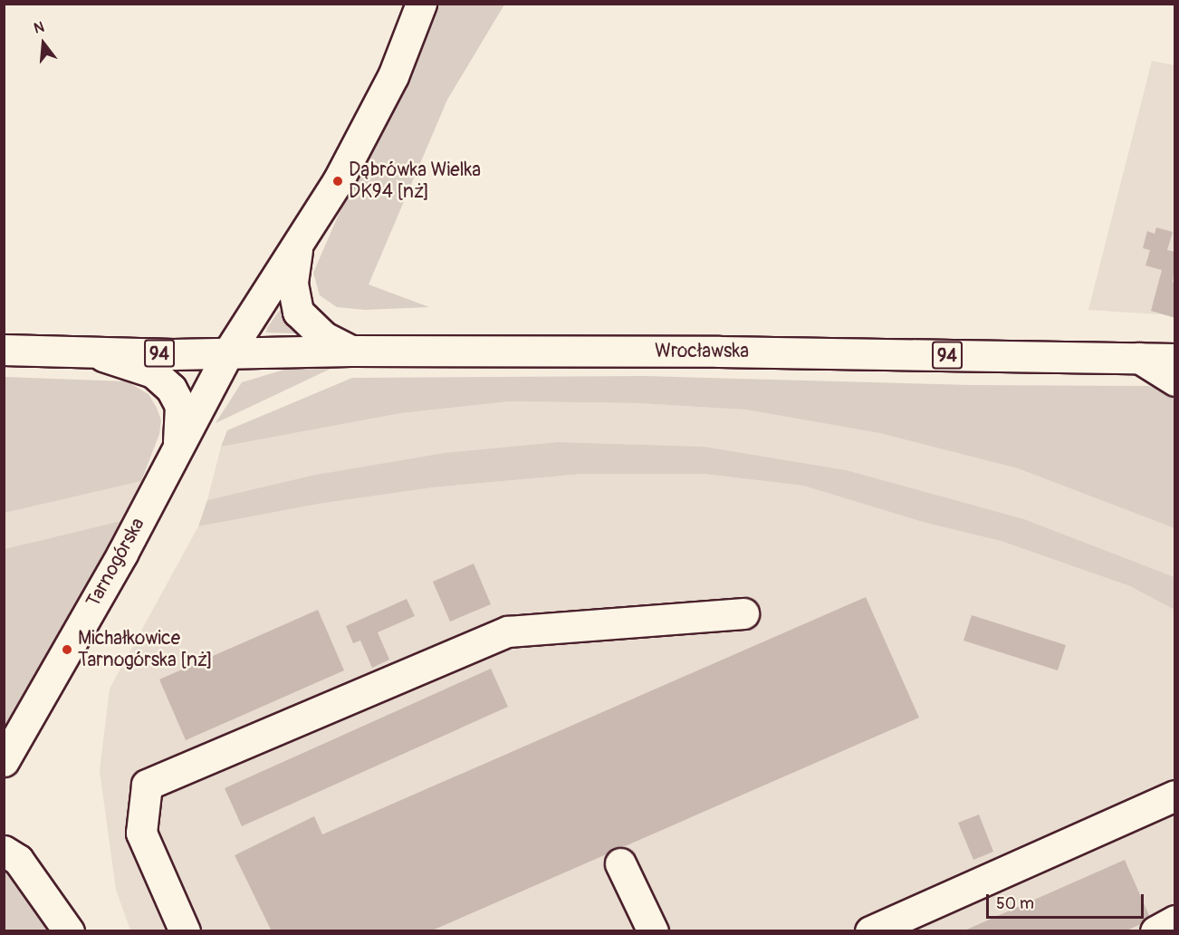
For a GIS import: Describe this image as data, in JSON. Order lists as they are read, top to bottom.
{
  "streets": {
    "street": ["Wrocławska", "94", "Tarnogórska"]
  },
  "crossings": [
    ["Wrocławska", "94"],
    ["Wrocławska", "Tarnogórska"],
    ["94", "Tarnogórska"]
  ],
  "places": ["Dąbrówka Wielka DK94 [nż]", "Michałkowice Tarnogórska [nż]"],
  "scale_bar": "50 m",
  "north": "top"
}
